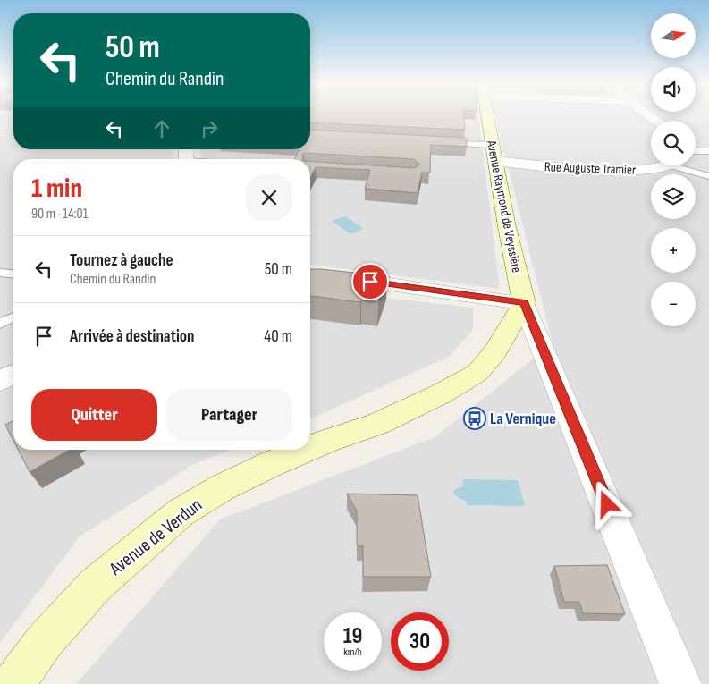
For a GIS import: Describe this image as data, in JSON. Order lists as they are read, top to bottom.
{
  "streets": {
    "main road": ["Avenue Raymond de Veyssière", "Avenue de Verdun"],
    "street": ["Rue Auguste Tramier"]
  },
  "crossings": [
    ["Rue Auguste Tramier", "Avenue Raymond de Veyssière"],
    ["Avenue Raymond de Veyssière", "Avenue de Verdun"]
  ],
  "places": {
    "bus stop": ["La Vernique"]
  },
  "north": "right",
  "page": {
    "map_buttons": ["+", "−"],
    "turn": ["50 m", "Chemin du Randin"],
    "heading": ["1 min", "90 m · 14:01"],
    "list": [
      {
        "name": "Tournez à gauche",
        "note": "Chemin du Randin",
        "value": "50 m"
      },
      {
        "name": "Arrivée à destination",
        "value": "40 m"
      }
    ],
    "buttons": ["Quitter", "Partager"],
    "speed": "19 km/h",
    "limit": "30"
  }
}
